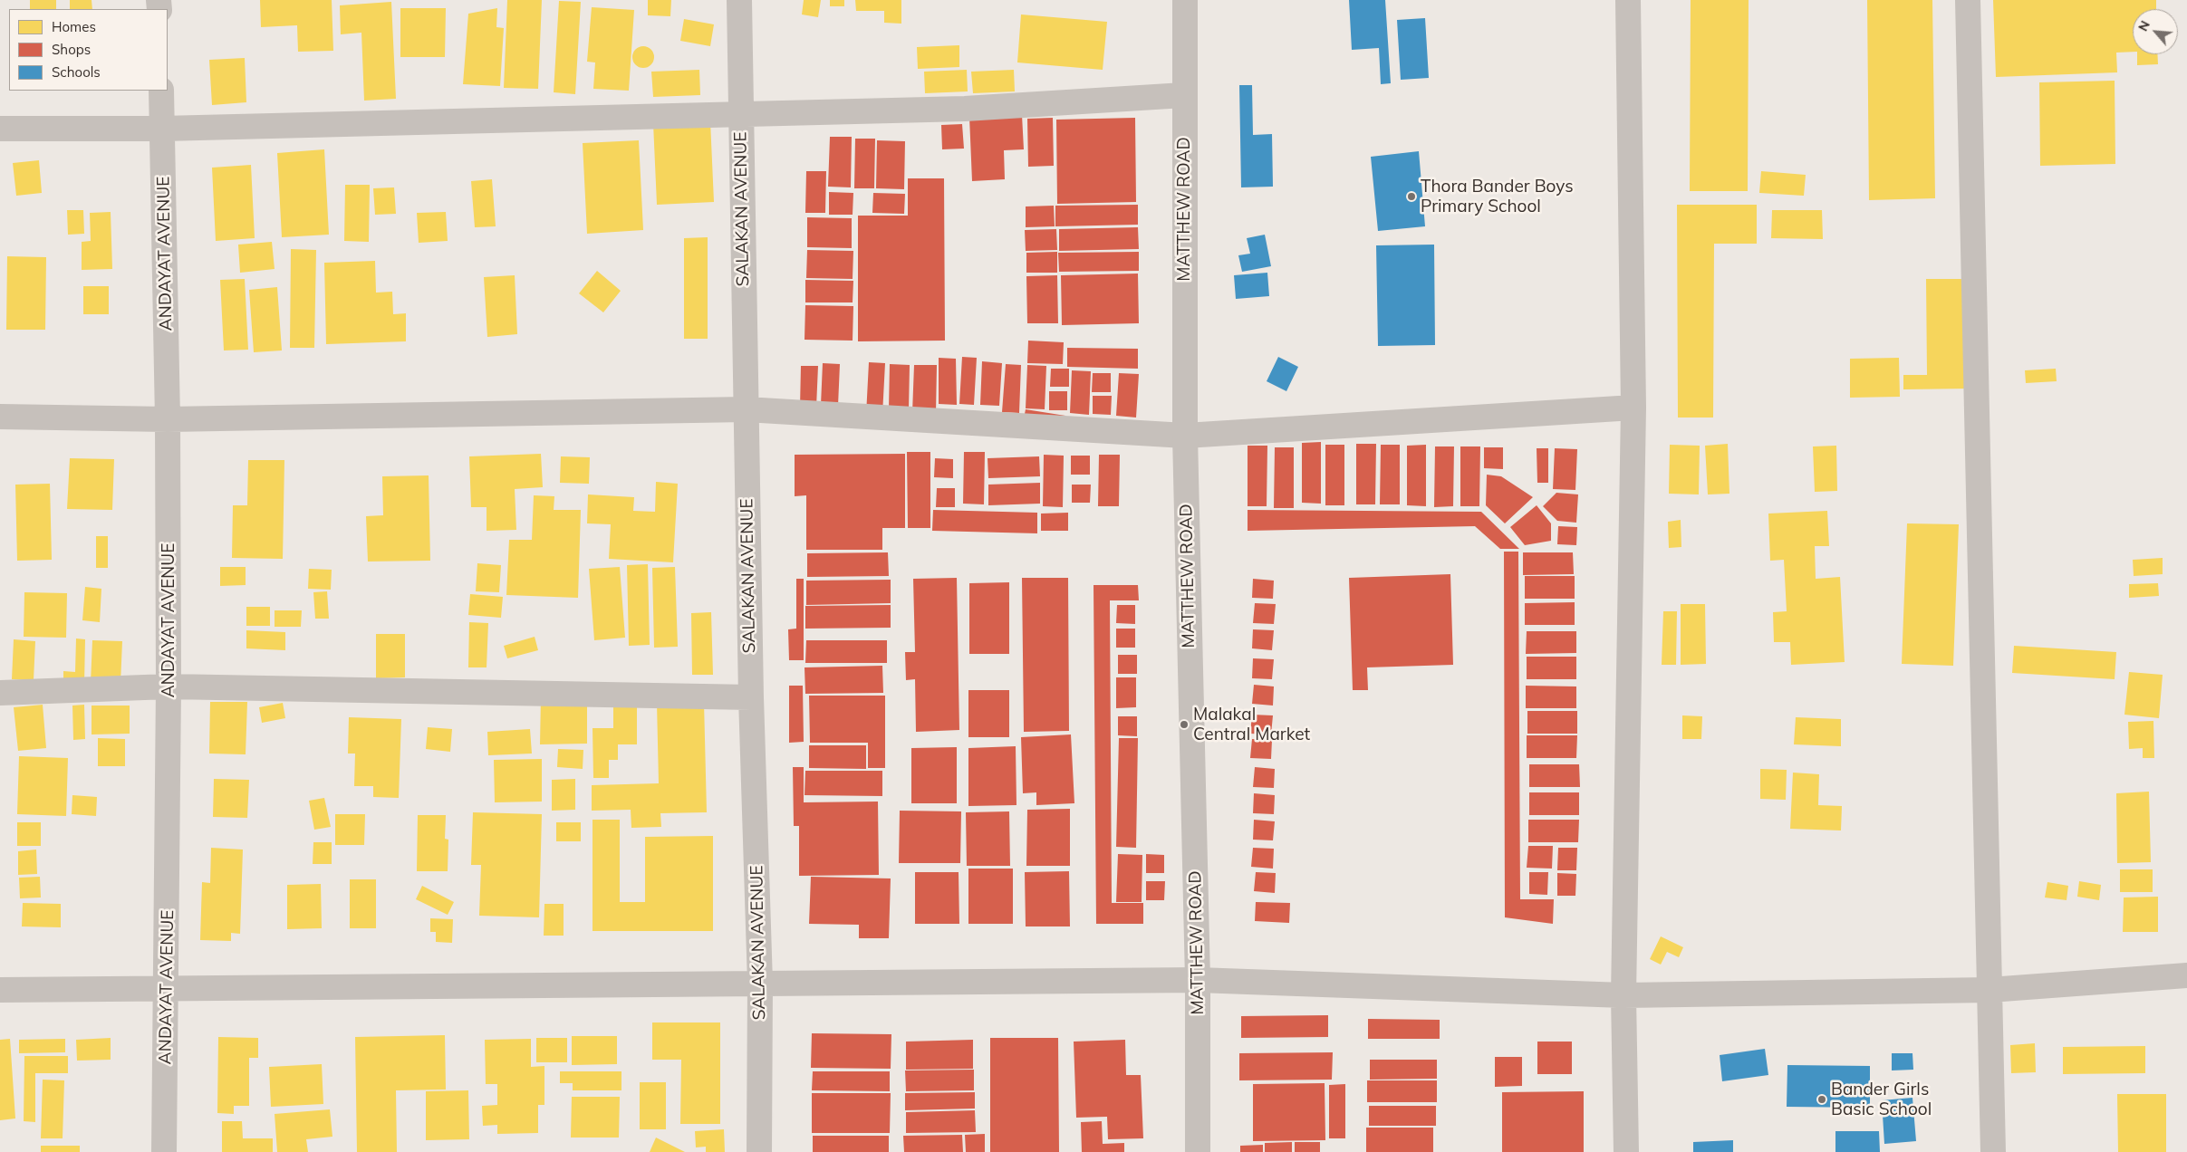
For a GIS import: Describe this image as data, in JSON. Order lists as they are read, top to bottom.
{
  "streets": {
    "street": ["SALAKAN AVENUE", "MATTHEW ROAD", "ANDAYAT AVENUE"]
  },
  "places": ["Thora Bander Boys Primary School", "Malakal Central Market", "Bander Girls Basic School"],
  "legend": ["Homes", "Shops", "Schools"],
  "north": "top left"
}
